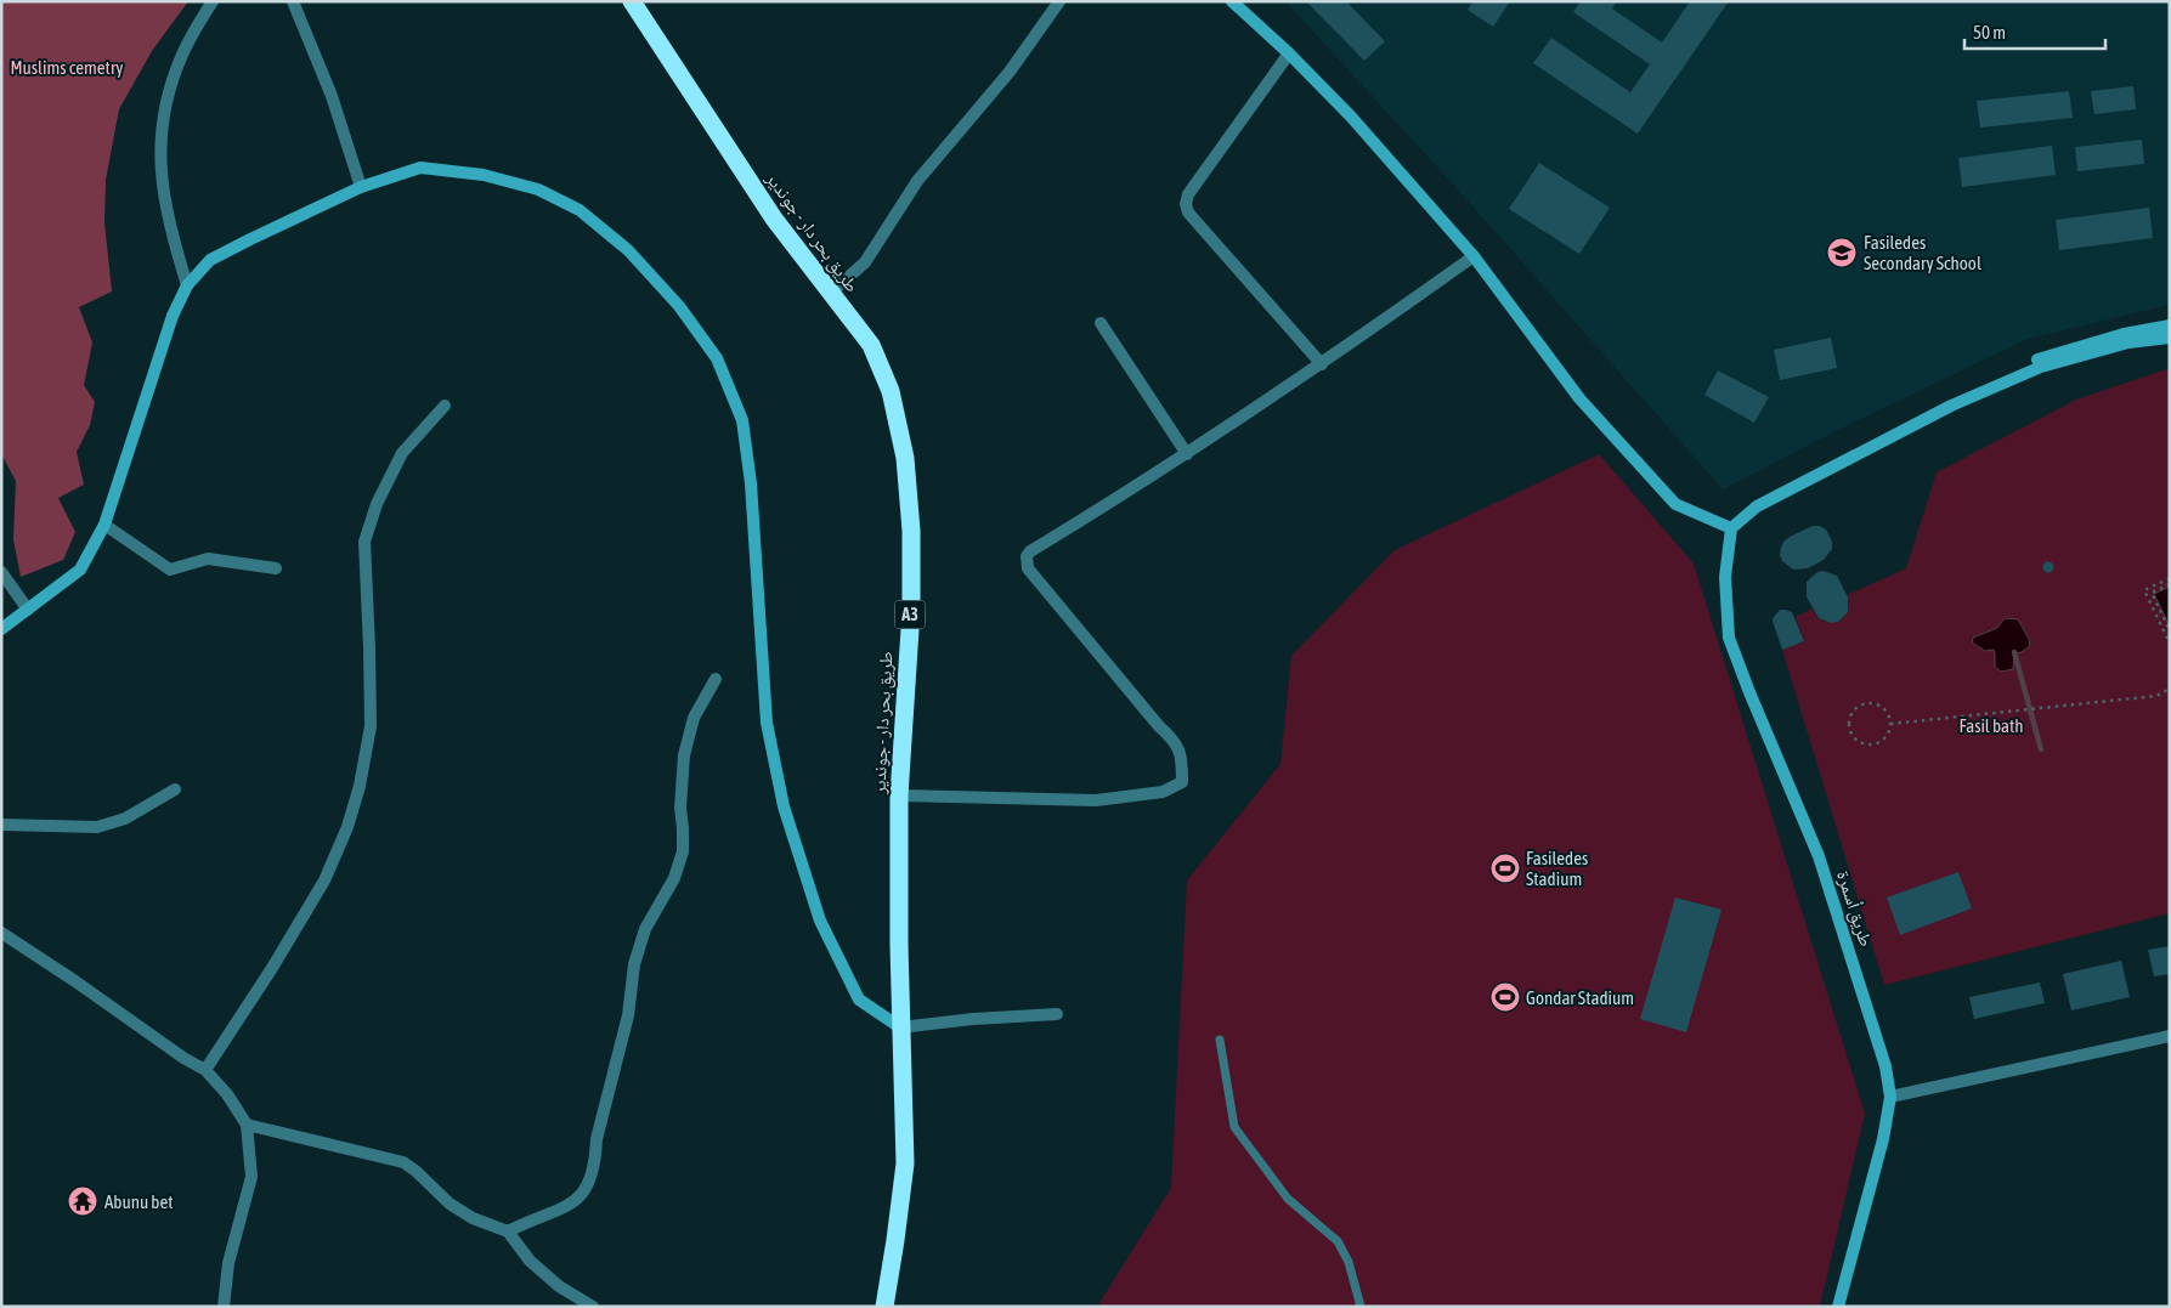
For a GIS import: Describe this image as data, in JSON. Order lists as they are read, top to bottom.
{
  "streets": {
    "highway": ["طريق بحر دار - جوندير", "A3"],
    "street": ["طريق أسمرة"]
  },
  "parks": ["Muslims cemetry", "Fasil bath"],
  "places": {
    "school or university": ["Fasiledes Secondary School"],
    "sports": ["Fasiledes Stadium", "Gondar Stadium"],
    "temple": ["Abunu bet"]
  },
  "scale_bar": "50 m"
}
